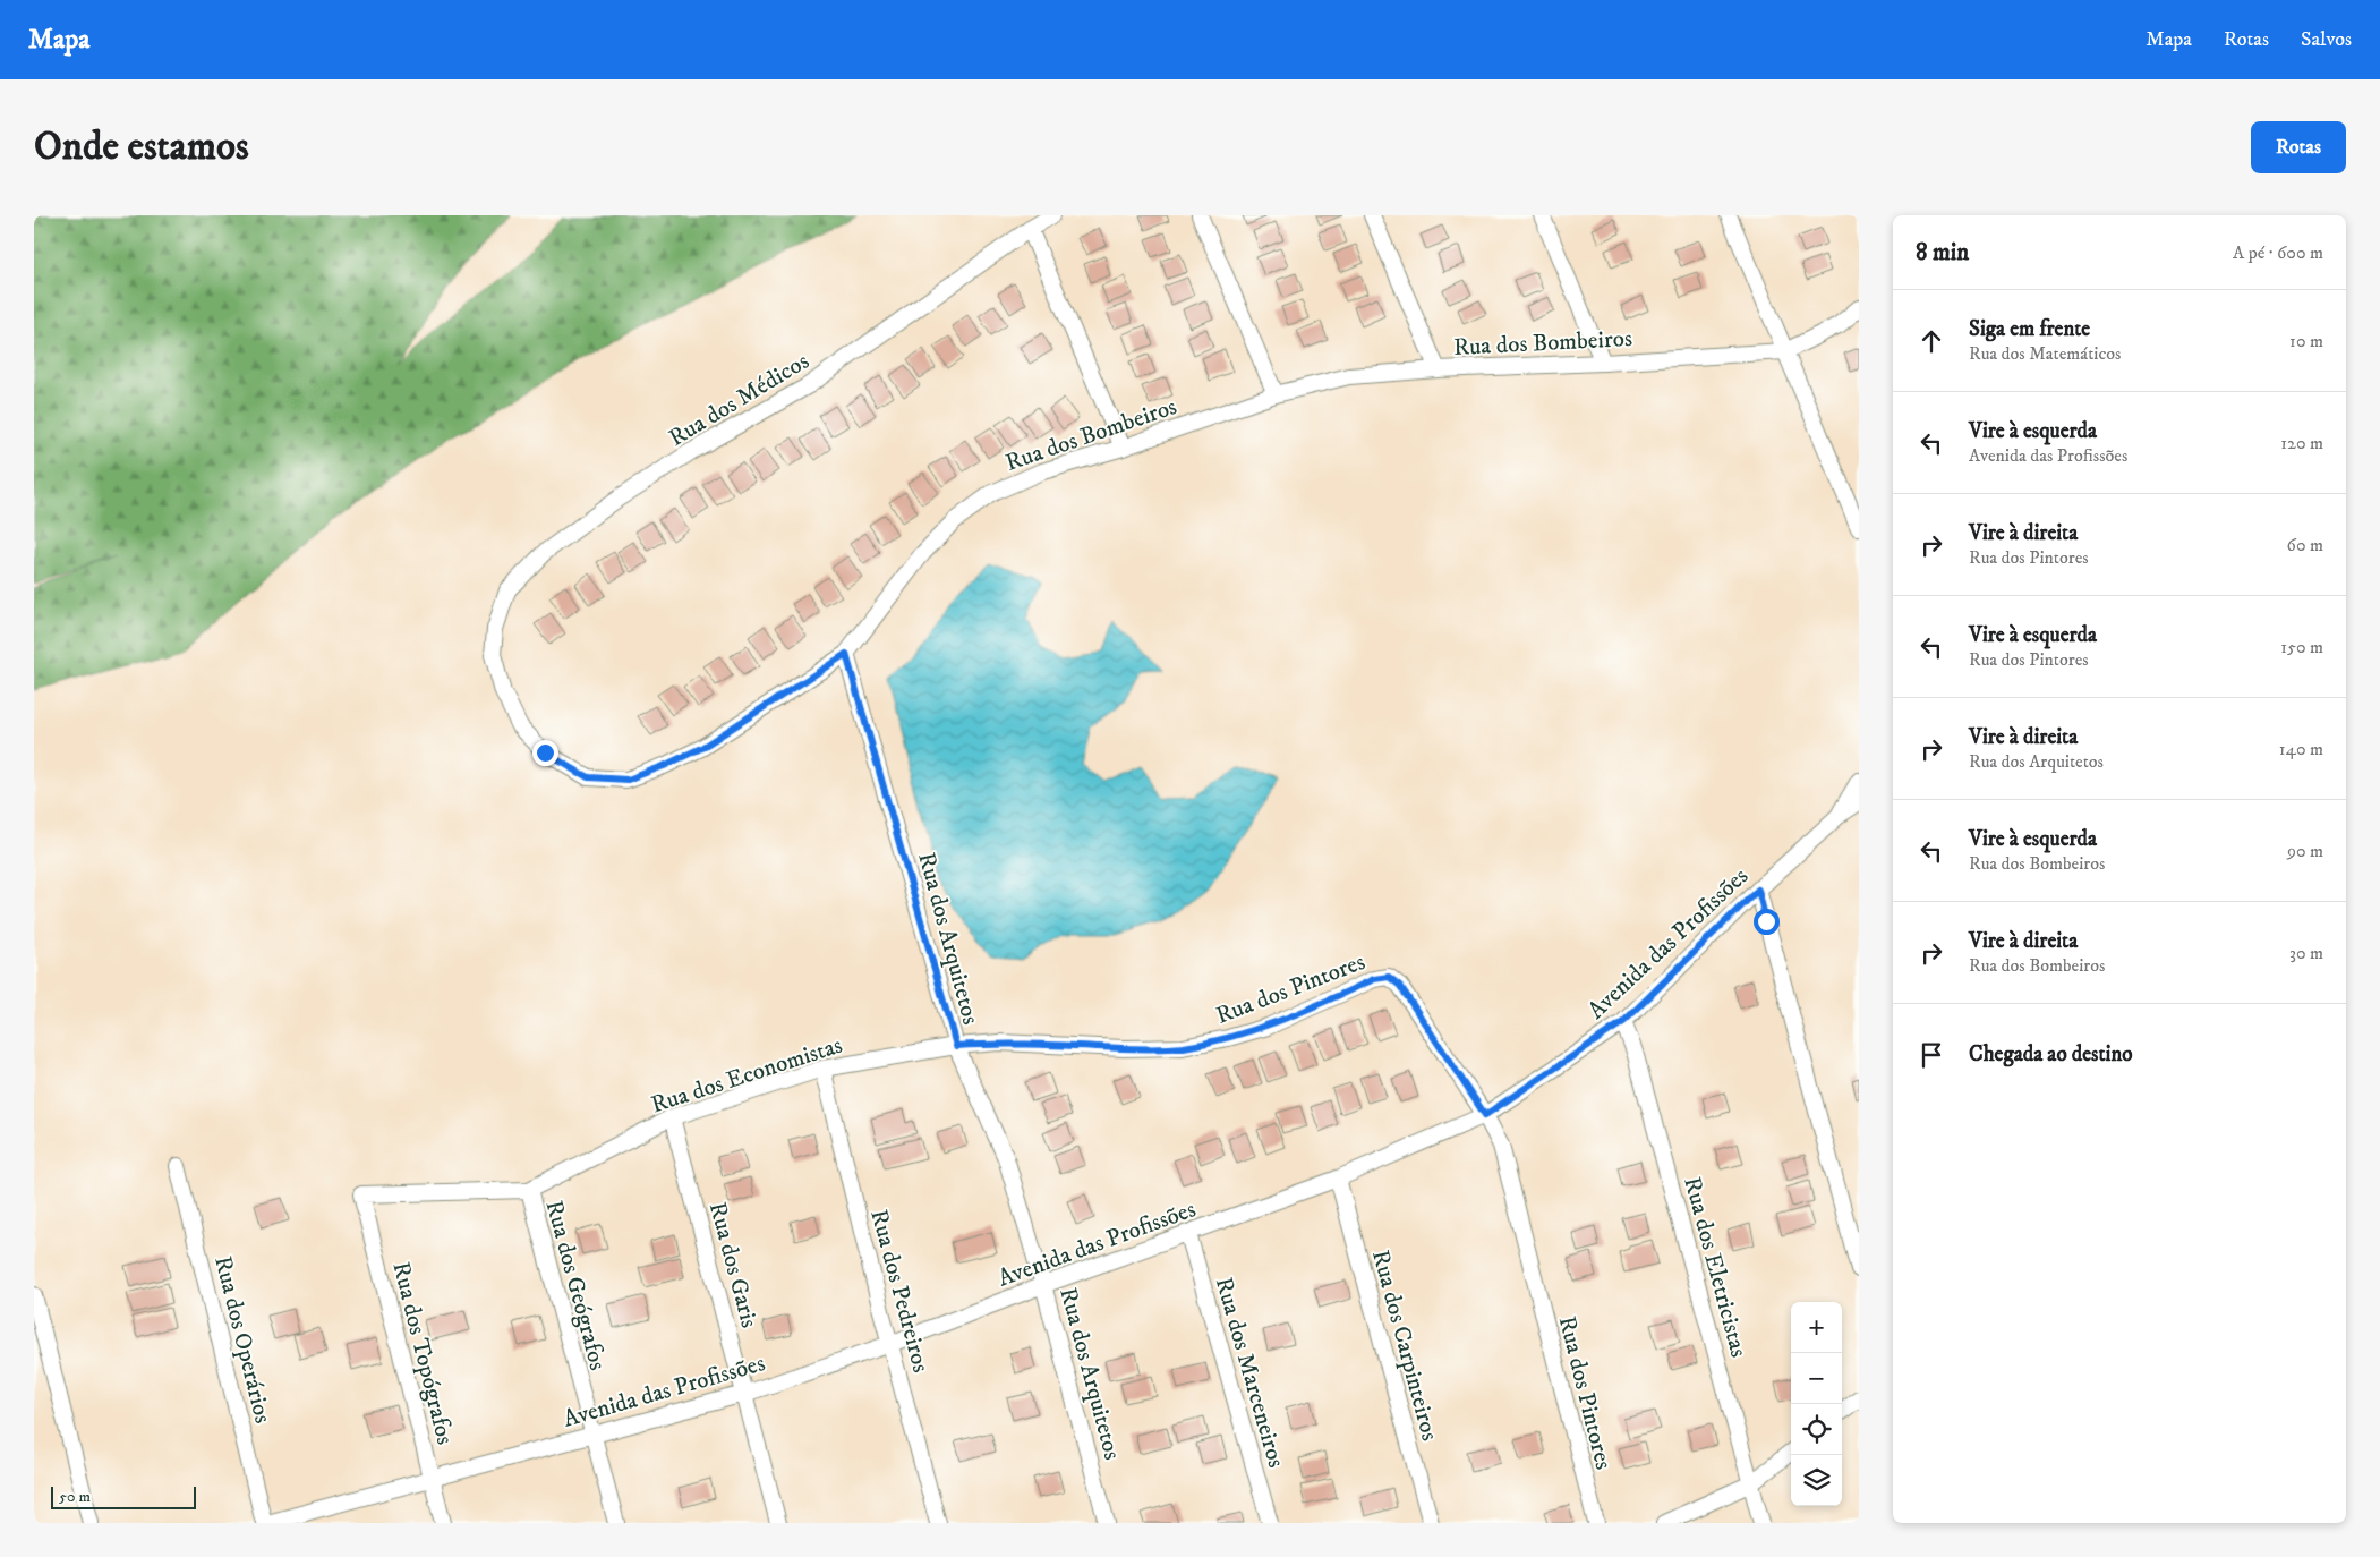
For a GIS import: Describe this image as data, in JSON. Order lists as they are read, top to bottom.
{
  "streets": {
    "street": [
      "Rua dos Bombeiros",
      "Rua dos Médicos",
      "Rua dos Arquitetos",
      "Avenida das Profissões",
      "Rua dos Pintores",
      "Rua dos Economistas",
      "Rua dos Garis",
      "Rua dos Eletricistas",
      "Rua dos Geógrafos",
      "Rua dos Pedreiros",
      "Rua dos Operários",
      "Rua dos Carpinteiros",
      "Rua dos Topógrafos",
      "Rua dos Marceneiros"
    ]
  },
  "crossings": [
    ["Rua dos Bombeiros", "Rua dos Médicos"],
    ["Rua dos Bombeiros", "Rua dos Arquitetos"],
    ["Rua dos Arquitetos", "Avenida das Profissões"],
    ["Rua dos Arquitetos", "Rua dos Pintores"],
    ["Rua dos Arquitetos", "Rua dos Economistas"],
    ["Avenida das Profissões", "Rua dos Pintores"],
    ["Avenida das Profissões", "Rua dos Garis"],
    ["Avenida das Profissões", "Rua dos Eletricistas"],
    ["Avenida das Profissões", "Rua dos Geógrafos"],
    ["Avenida das Profissões", "Rua dos Pedreiros"],
    ["Avenida das Profissões", "Rua dos Operários"],
    ["Avenida das Profissões", "Rua dos Carpinteiros"],
    ["Avenida das Profissões", "Rua dos Topógrafos"],
    ["Avenida das Profissões", "Rua dos Marceneiros"],
    ["Rua dos Pintores", "Rua dos Economistas"],
    ["Rua dos Economistas", "Rua dos Garis"],
    ["Rua dos Economistas", "Rua dos Geógrafos"],
    ["Rua dos Economistas", "Rua dos Pedreiros"],
    ["Rua dos Economistas", "Rua dos Topógrafos"]
  ],
  "scale_bar": "50 m",
  "page": {
    "header": "Mapa",
    "nav": ["Mapa", "Rotas", "Salvos"],
    "buttons": "Rotas",
    "title": "Onde estamos",
    "heading": ["8 min", "A pé · 600 m"],
    "list": [
      ["Siga em frente", "Rua dos Matemáticos", "10 m"],
      ["Vire à esquerda", "Avenida das Profissões", "120 m"],
      ["Vire à direita", "Rua dos Pintores", "60 m"],
      ["Vire à esquerda", "Rua dos Pintores", "150 m"],
      ["Vire à direita", "Rua dos Arquitetos", "140 m"],
      ["Vire à esquerda", "Rua dos Bombeiros", "90 m"],
      ["Vire à direita", "Rua dos Bombeiros", "30 m"],
      "Chegada ao destino"
    ],
    "map_buttons": ["+", "−"],
    "scale": "50 m"
  }
}
